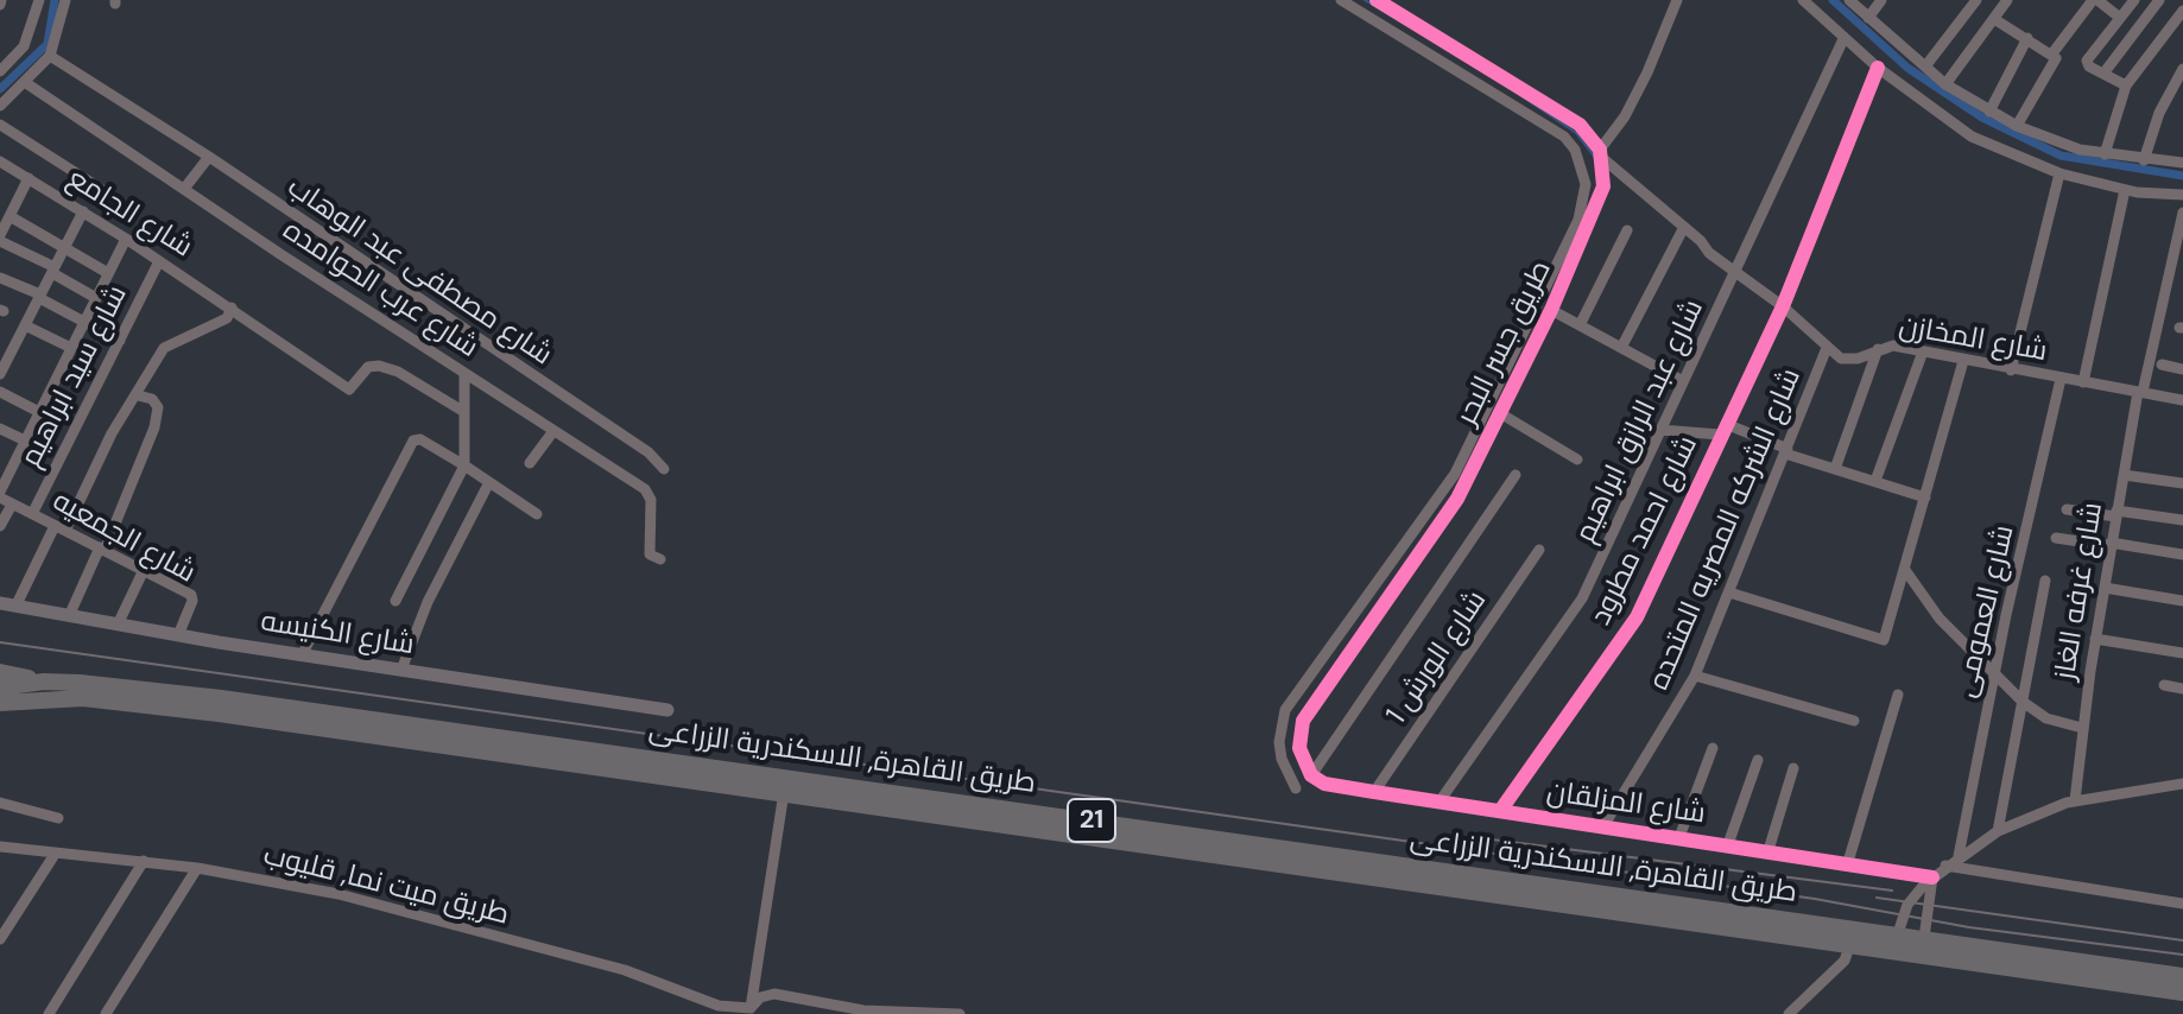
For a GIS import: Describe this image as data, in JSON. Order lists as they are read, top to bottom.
{
  "streets": {
    "highway": ["طريق القاهرة, الاسكندرية الزراعى", "21"],
    "main road": ["شارع الكنيسه"],
    "street": [
      "شارع الجامع",
      "شارع مصطفى عبد الوهاب",
      "شارع عرب الحوامده",
      "شارع المخازن",
      "طريق جسر البحر",
      "شارع سيد ابراهيم",
      "شارع عبد الرازق ابراهيم",
      "شارع الشركه المصريه المتحده",
      "شارع احمد مطرود",
      "شارع الجمعيه",
      "شارع غرفه الغاز",
      "شارع العمومى",
      "شارع الورش 1",
      "شارع المزلقان",
      "طريق ميت نما, قليوب"
    ]
  },
  "crossings": [
    ["شارع الجامع", "شارع سيد ابراهيم"],
    ["شارع المخازن", "شارع الشركه المصريه المتحده"],
    ["شارع المخازن", "شارع غرفه الغاز"],
    ["شارع المخازن", "شارع العمومى"],
    ["طريق جسر البحر", "شارع المزلقان"],
    ["شارع سيد ابراهيم", "شارع الجمعيه"],
    ["شارع عبد الرازق ابراهيم", "شارع المزلقان"],
    ["شارع الشركه المصريه المتحده", "شارع المزلقان"],
    ["شارع احمد مطرود", "شارع المزلقان"],
    ["شارع الجمعيه", "شارع الكنيسه"],
    ["شارع الورش 1", "شارع المزلقان"]
  ]
}
